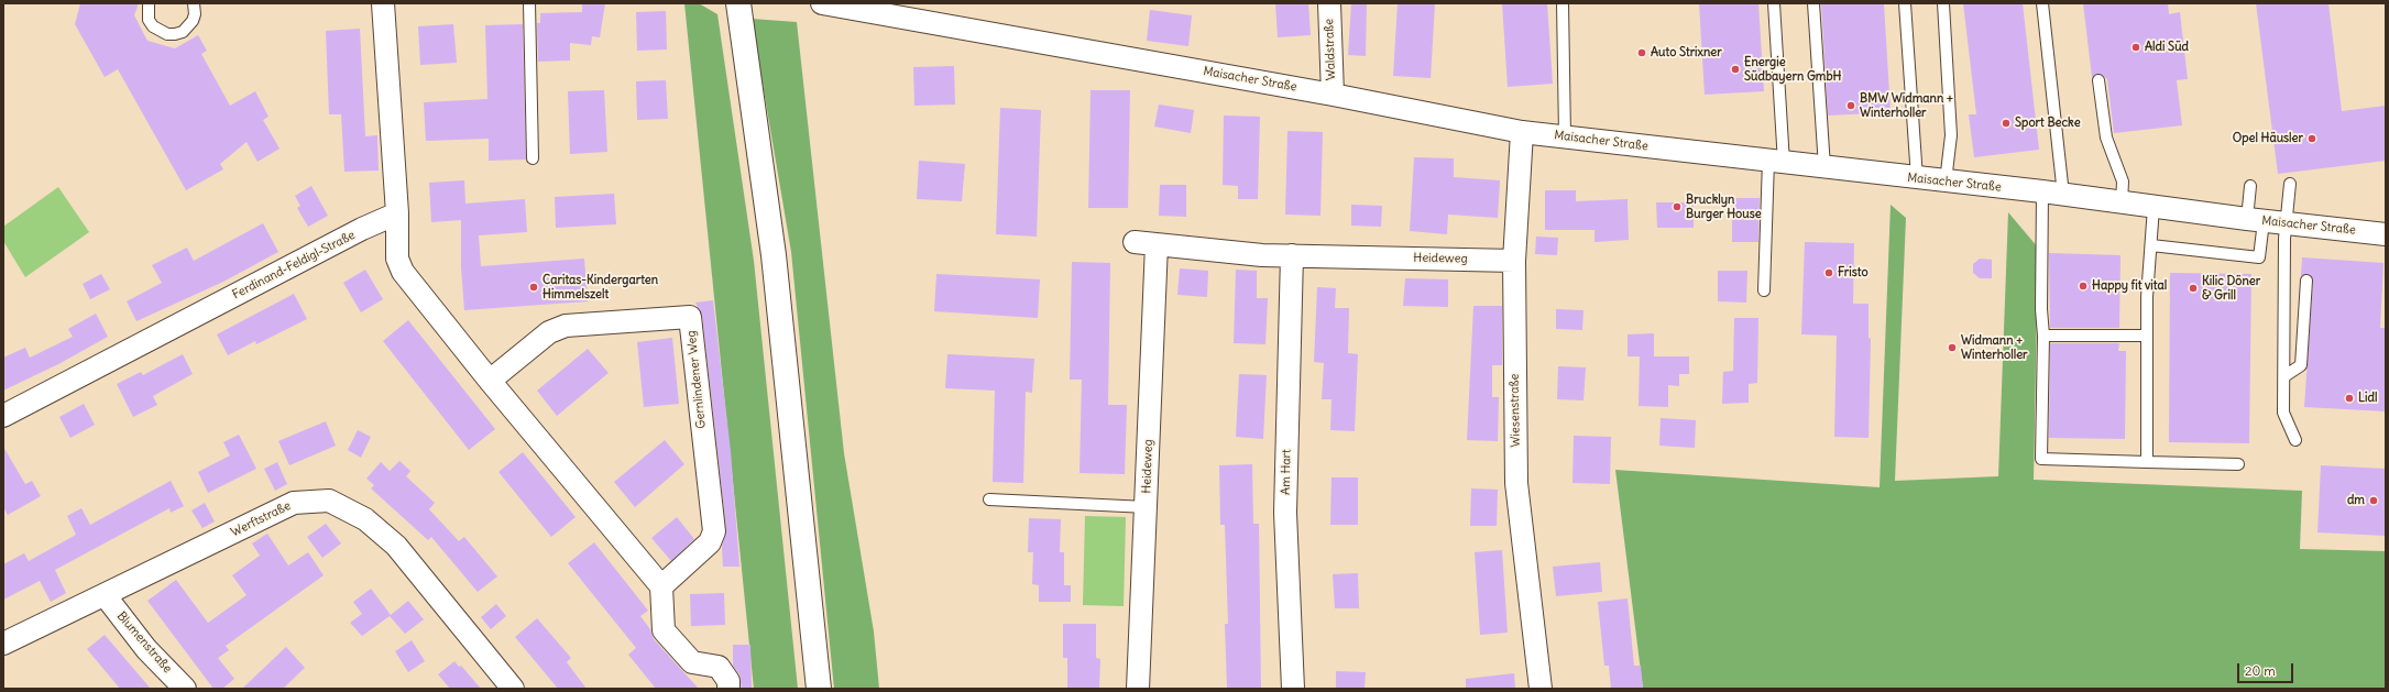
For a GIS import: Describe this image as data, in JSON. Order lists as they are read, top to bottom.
{
  "streets": {
    "street": [
      "Waldstraße",
      "Maisacher Straße",
      "Heideweg",
      "Ferdinand-Feldigl-Straße",
      "Gernlindener Weg",
      "Wiesenstraße",
      "Am Hart",
      "Werftstraße",
      "Blumenstraße"
    ]
  },
  "crossings": [
    ["Waldstraße", "Maisacher Straße"],
    ["Maisacher Straße", "Wiesenstraße"],
    ["Heideweg", "Wiesenstraße"],
    ["Heideweg", "Am Hart"],
    ["Werftstraße", "Blumenstraße"]
  ],
  "places": [
    "Aldi Süd",
    "Auto Strixner",
    "Energie Südbayern GmbH",
    "BMW Widmann + Winterholler",
    "Sport Becke",
    "Opel Häusler",
    "Brucklyn Burger House",
    "Fristo",
    "Happy fit vital",
    "Caritas-Kindergarten Himmelszelt",
    "Kilic Döner & Grill",
    "Widmann + Winterholler",
    "Lidl",
    "dm"
  ],
  "scale_bar": "20 m"
}
